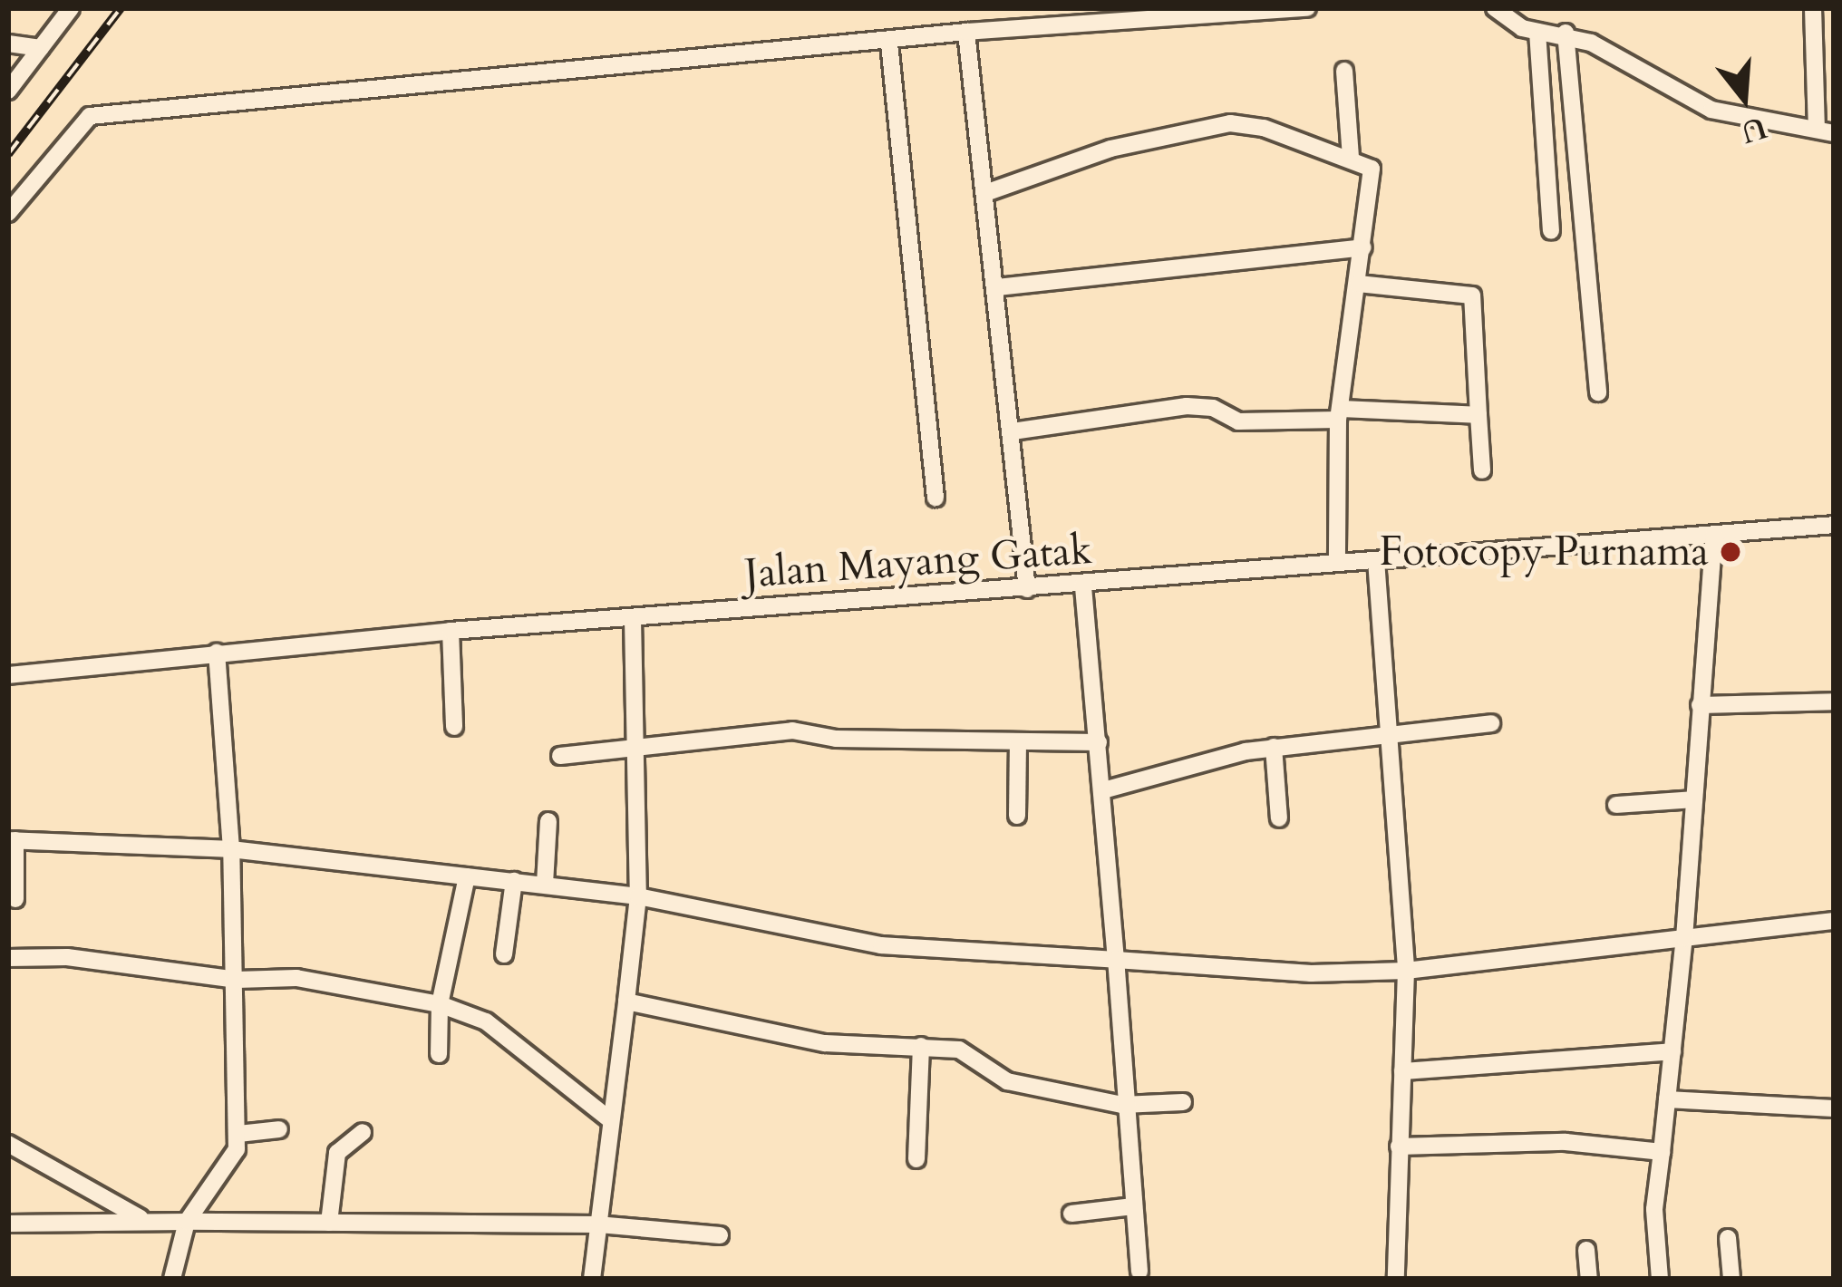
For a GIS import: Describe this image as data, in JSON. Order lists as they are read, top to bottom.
{
  "streets": {
    "street": ["Jalan Mayang Gatak"]
  },
  "places": ["Fotocopy Purnama"],
  "north": "bottom"
}
